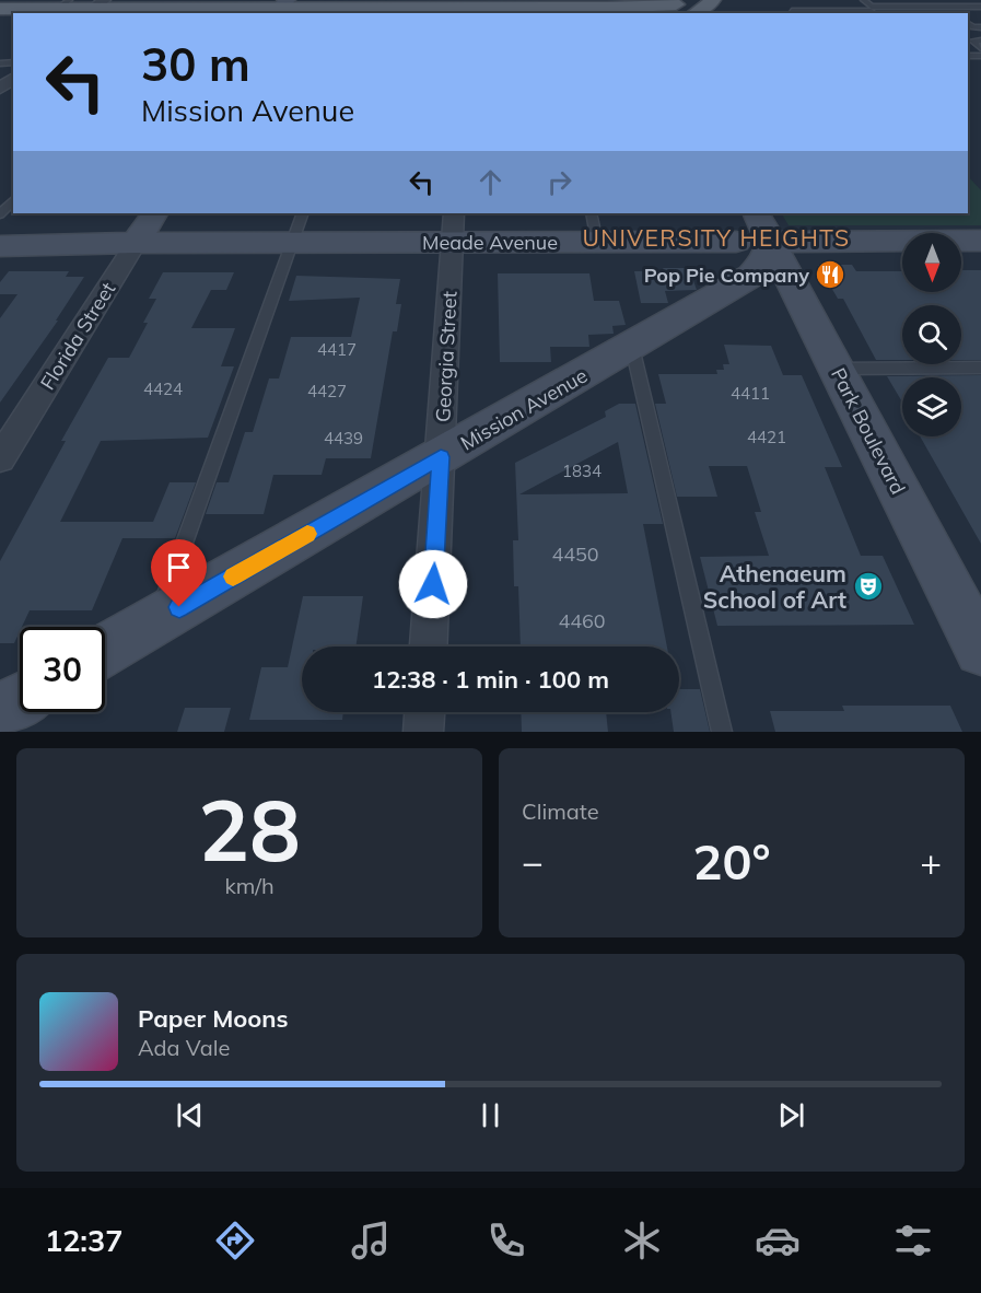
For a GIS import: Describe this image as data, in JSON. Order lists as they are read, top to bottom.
{
  "streets": {
    "main road": [
      "Meade Avenue",
      "Florida Street",
      "Mission Avenue",
      "Park Boulevard"
    ],
    "street": ["Georgia Street"]
  },
  "crossings": [
    ["Meade Avenue", "Florida Street"],
    ["Meade Avenue", "Georgia Street"],
    ["Meade Avenue", "Mission Avenue"],
    ["Meade Avenue", "Park Boulevard"],
    ["Georgia Street", "Mission Avenue"],
    ["Mission Avenue", "Park Boulevard"]
  ],
  "districts": ["UNIVERSITY HEIGHTS"],
  "places": {
    "restaurant": ["Pop Pie Company"],
    "theatre": ["Athenaeum School of Art"]
  },
  "house_numbers": [
    "4417",
    "4424",
    "4427",
    "4411",
    "4421",
    "4439",
    "1834",
    "4450",
    "4460"
  ],
  "north": "bottom",
  "page": {
    "turn": ["30 m", "Mission Avenue"],
    "limit": "30",
    "trip": "12:38 · 1 min · 100 m",
    "tile": [
      ["28", "km/h"],
      "Climate"
    ],
    "heat": ["−", "20°", "+"],
    "song": ["Paper Moons", "Ada Vale"],
    "tabs": "12:37"
  }
}
